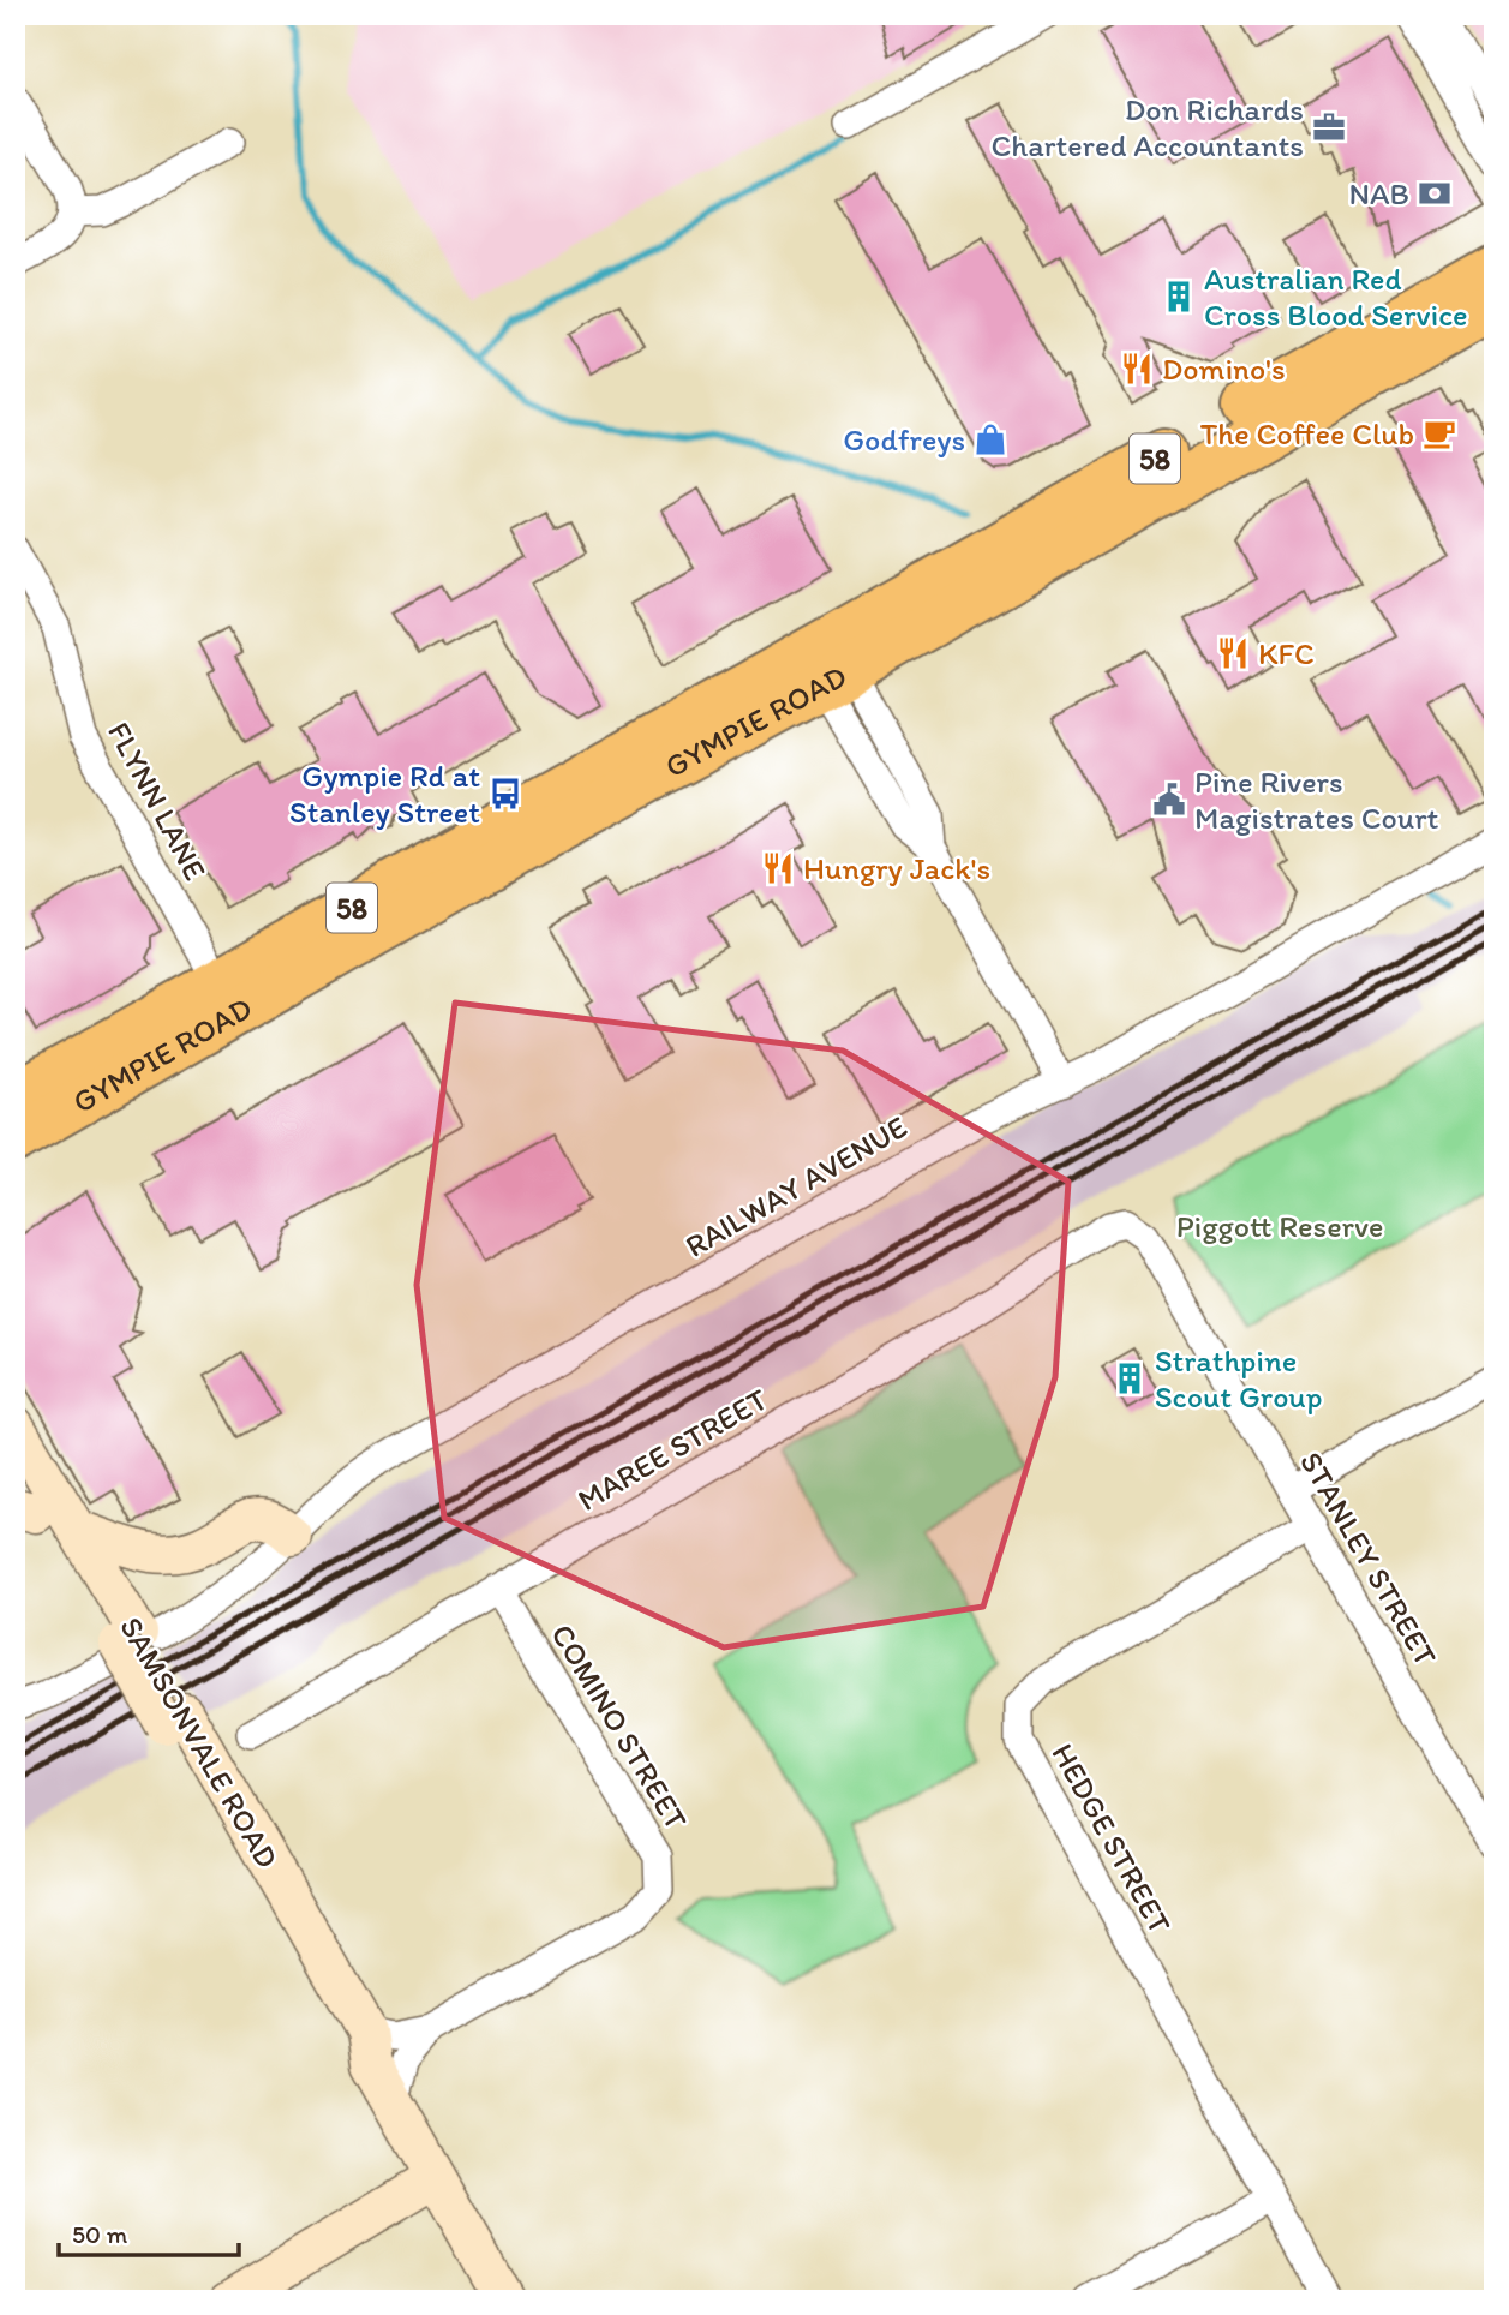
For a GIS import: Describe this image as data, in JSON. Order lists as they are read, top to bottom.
{
  "streets": {
    "highway": ["58", "GYMPIE ROAD"],
    "main road": ["SAMSONVALE ROAD"],
    "street": [
      "FLYNN LANE",
      "RAILWAY AVENUE",
      "MAREE STREET",
      "STANLEY STREET",
      "COMINO STREET",
      "HEDGE STREET"
    ]
  },
  "crossings": [
    ["GYMPIE ROAD", "FLYNN LANE"],
    ["RAILWAY AVENUE", "SAMSONVALE ROAD"],
    ["MAREE STREET", "STANLEY STREET"],
    ["MAREE STREET", "COMINO STREET"],
    ["STANLEY STREET", "HEDGE STREET"],
    ["COMINO STREET", "SAMSONVALE ROAD"]
  ],
  "parks": ["Piggott Reserve"],
  "places": {
    "office": ["Don Richards Chartered Accountants"],
    "bank": ["NAB"],
    "building": ["Australian Red Cross Blood Service", "Strathpine Scout Group"],
    "restaurant": ["Domino's", "KFC", "Hungry Jack's"],
    "cafe": ["The Coffee Club"],
    "shop": ["Godfreys"],
    "bus stop": ["Gympie Rd at Stanley Street"],
    "public building": ["Pine Rivers Magistrates Court"]
  },
  "scale_bar": "50 m"
}
